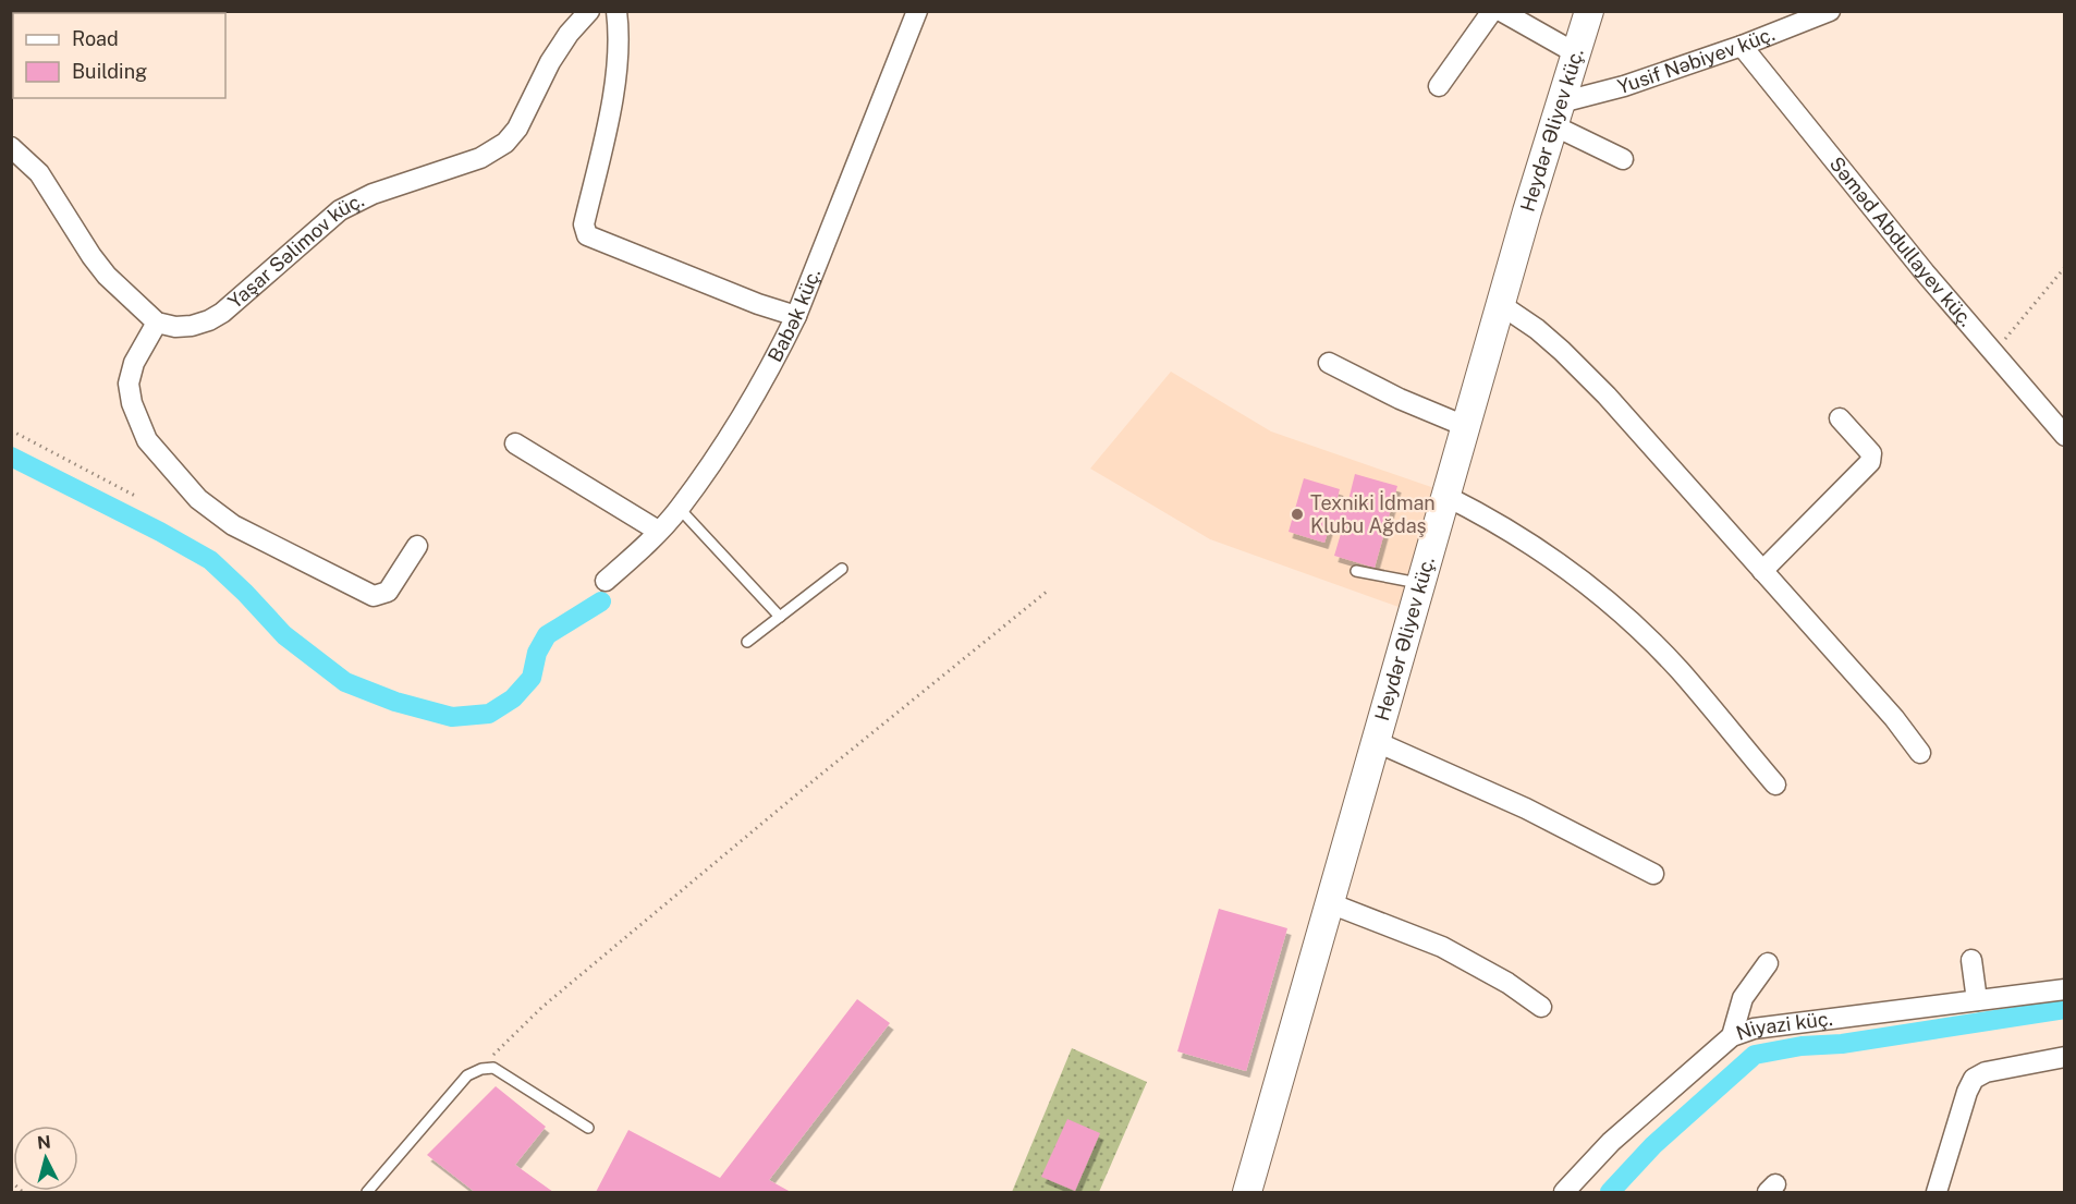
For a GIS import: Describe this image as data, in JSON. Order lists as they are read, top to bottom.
{
  "streets": {
    "main road": ["Heydər Əliyev küç."],
    "street": [
      "Yusif Nəbiyev küç.",
      "Səməd Abdullayev küç.",
      "Yaşar Səlimov küç.",
      "Babək küç.",
      "Niyazi küç."
    ]
  },
  "crossings": [
    ["Yusif Nəbiyev küç.", "Heydər Əliyev küç."],
    ["Yusif Nəbiyev küç.", "Səməd Abdullayev küç."]
  ],
  "places": ["Texniki İdman Klubu Ağdaş"],
  "legend": ["Road", "Building"],
  "north": "top"
}
